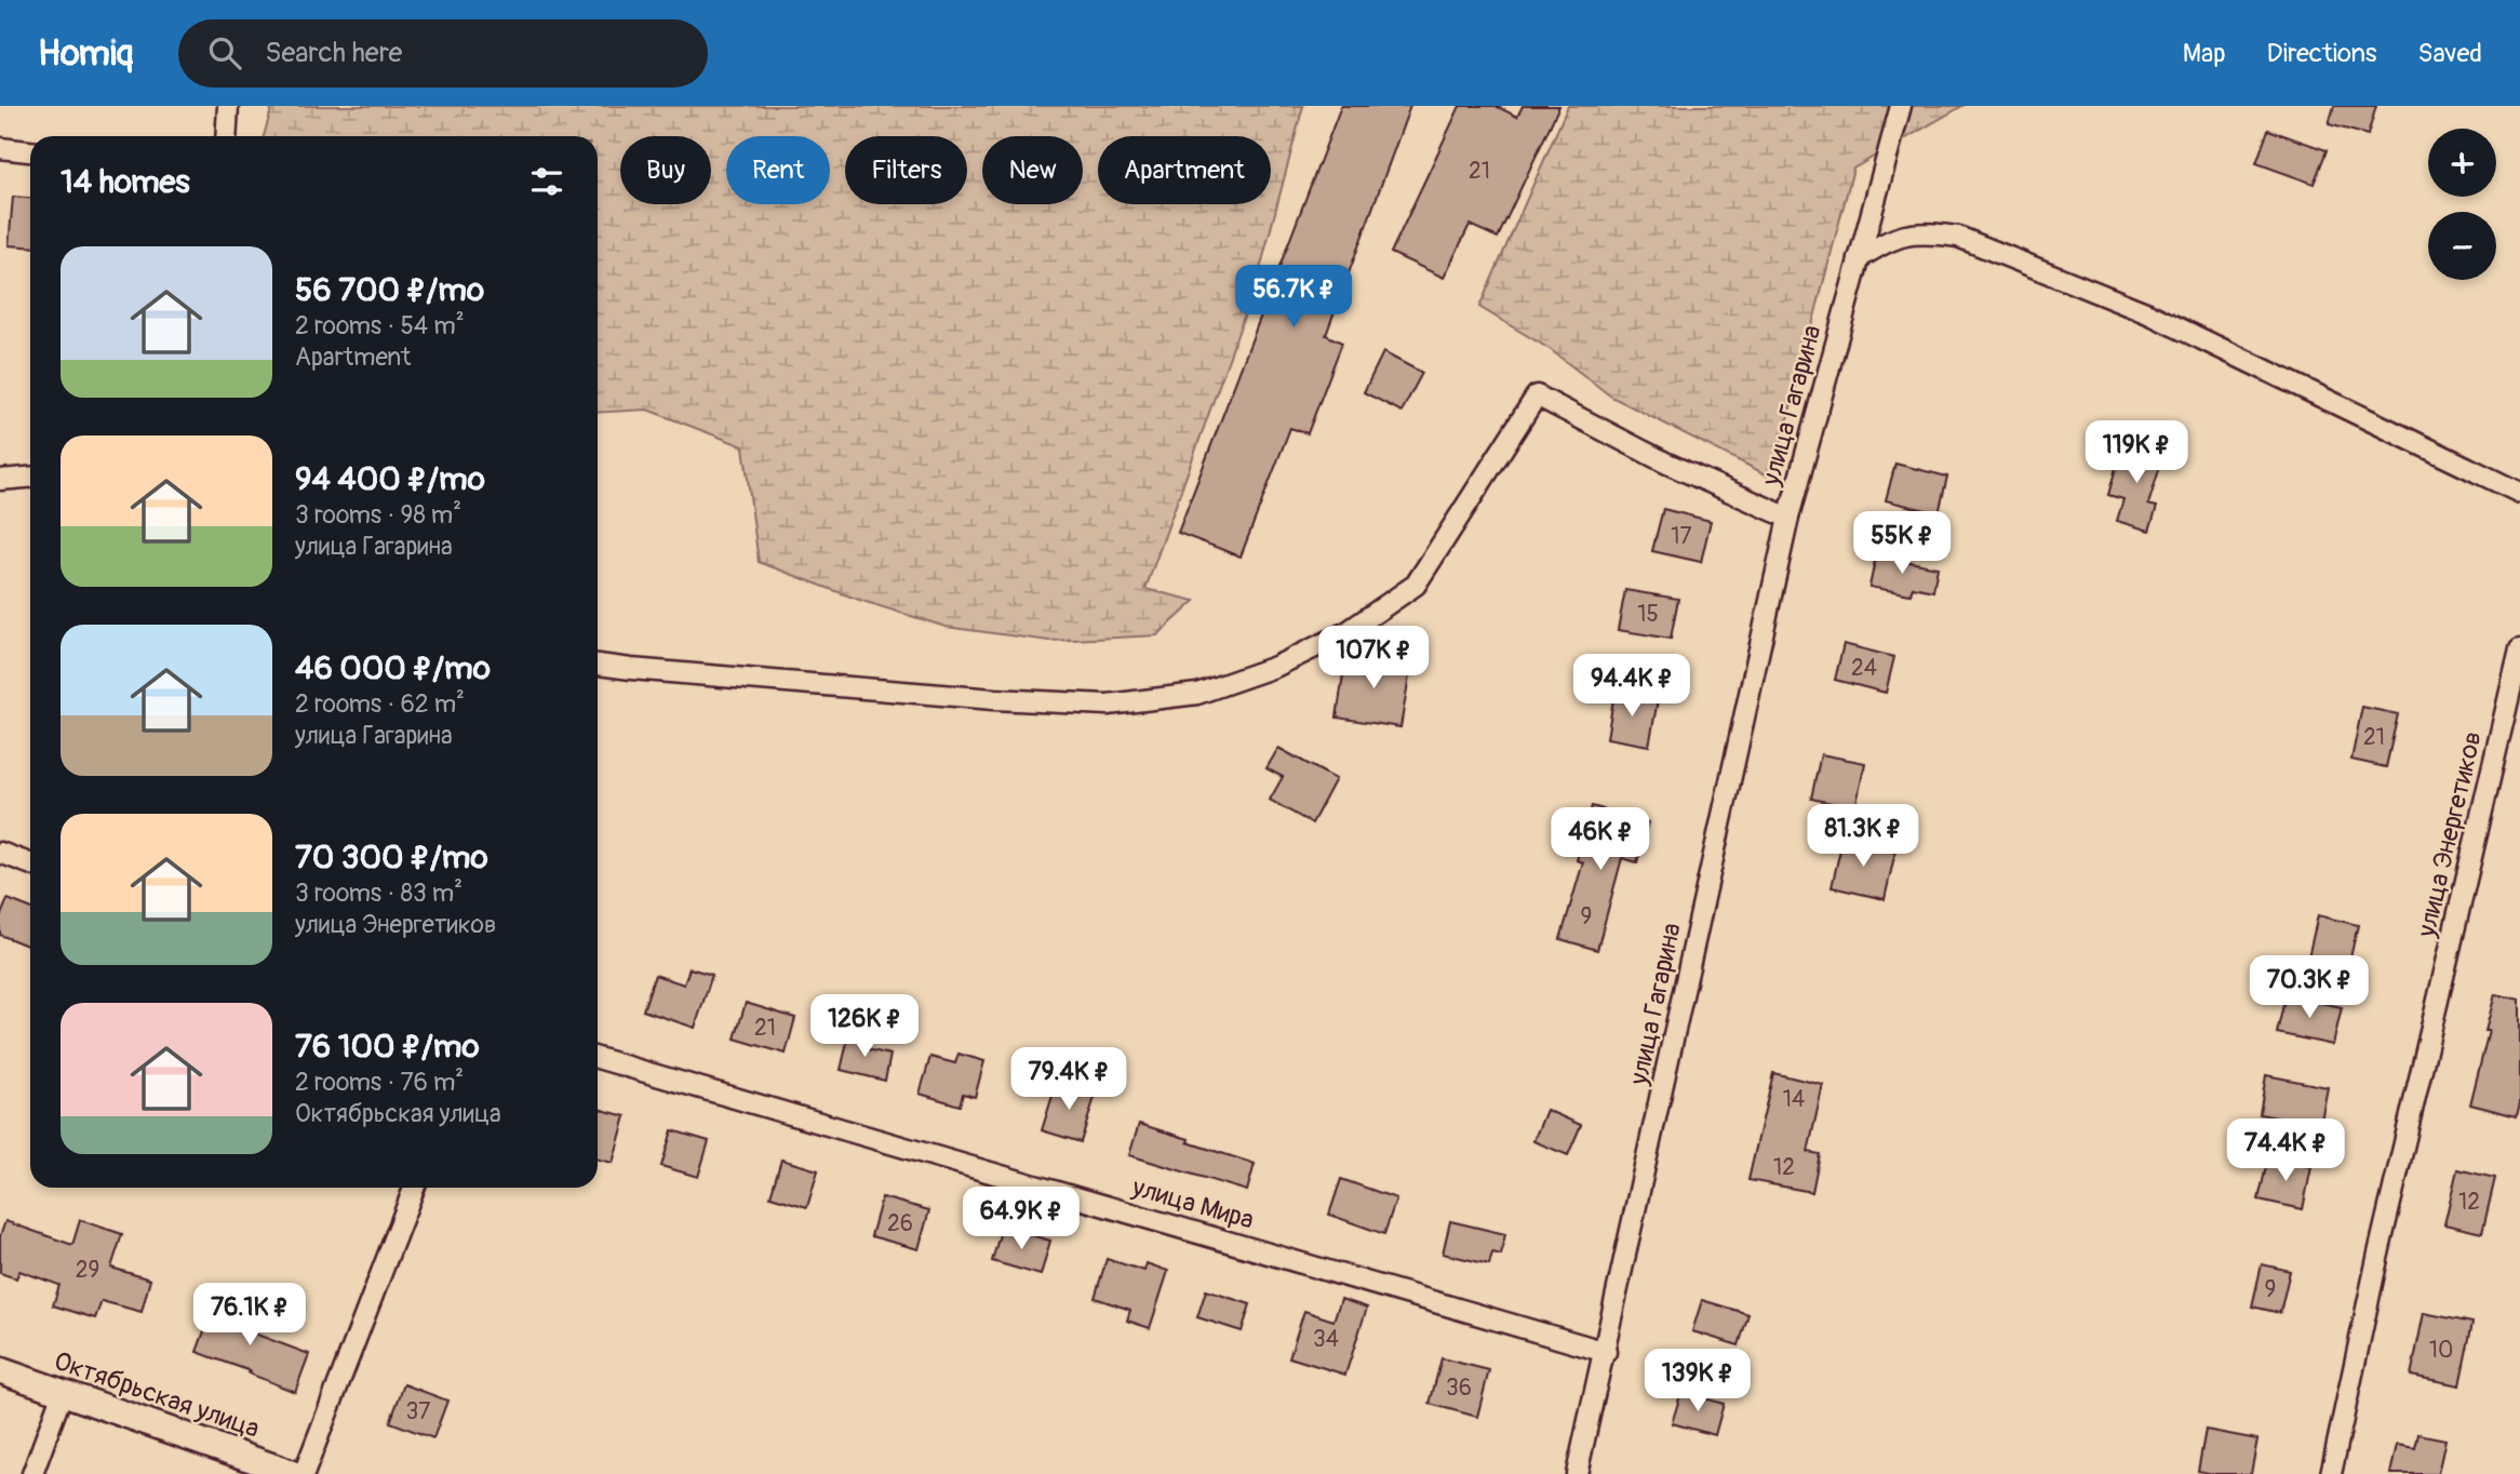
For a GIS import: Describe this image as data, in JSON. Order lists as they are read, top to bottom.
{
  "streets": {
    "street": [
      "улица Гагарина",
      "улица Энергетиков",
      "улица Мира",
      "Октябрьская улица"
    ]
  },
  "crossings": [
    ["улица Гагарина", "улица Мира"]
  ],
  "house_numbers": [
    "21",
    "17",
    "15",
    "24",
    "21",
    "9",
    "21",
    "14",
    "12",
    "12",
    "26",
    "29",
    "9",
    "34",
    "10",
    "36",
    "37"
  ],
  "page": {
    "header": "Homiq",
    "search": "Search here",
    "nav": ["Map", "Directions", "Saved"],
    "map_buttons": ["+", "−"],
    "chip": [
      "Buy",
      "Rent",
      "Filters",
      "New",
      "Apartment"
    ],
    "heading": "14 homes",
    "list": [
      {
        "name": "56 700 ₽/mo",
        "note": "2 rooms · 54 m² · Apartment"
      },
      {
        "name": "94 400 ₽/mo",
        "note": "3 rooms · 98 m² · улица Гагарина"
      },
      {
        "name": "46 000 ₽/mo",
        "note": "2 rooms · 62 m² · улица Гагарина"
      },
      {
        "name": "70 300 ₽/mo",
        "note": "3 rooms · 83 m² · улица Энергетиков"
      },
      {
        "name": "76 100 ₽/mo",
        "note": "2 rooms · 76 m² · Октябрьская улица"
      }
    ],
    "price": [
      "56.7K ₽",
      "119K ₽",
      "55K ₽",
      "107K ₽",
      "94.4K ₽",
      "81.3K ₽",
      "46K ₽",
      "70.3K ₽",
      "126K ₽",
      "79.4K ₽",
      "74.4K ₽",
      "64.9K ₽",
      "76.1K ₽",
      "139K ₽"
    ]
  }
}
